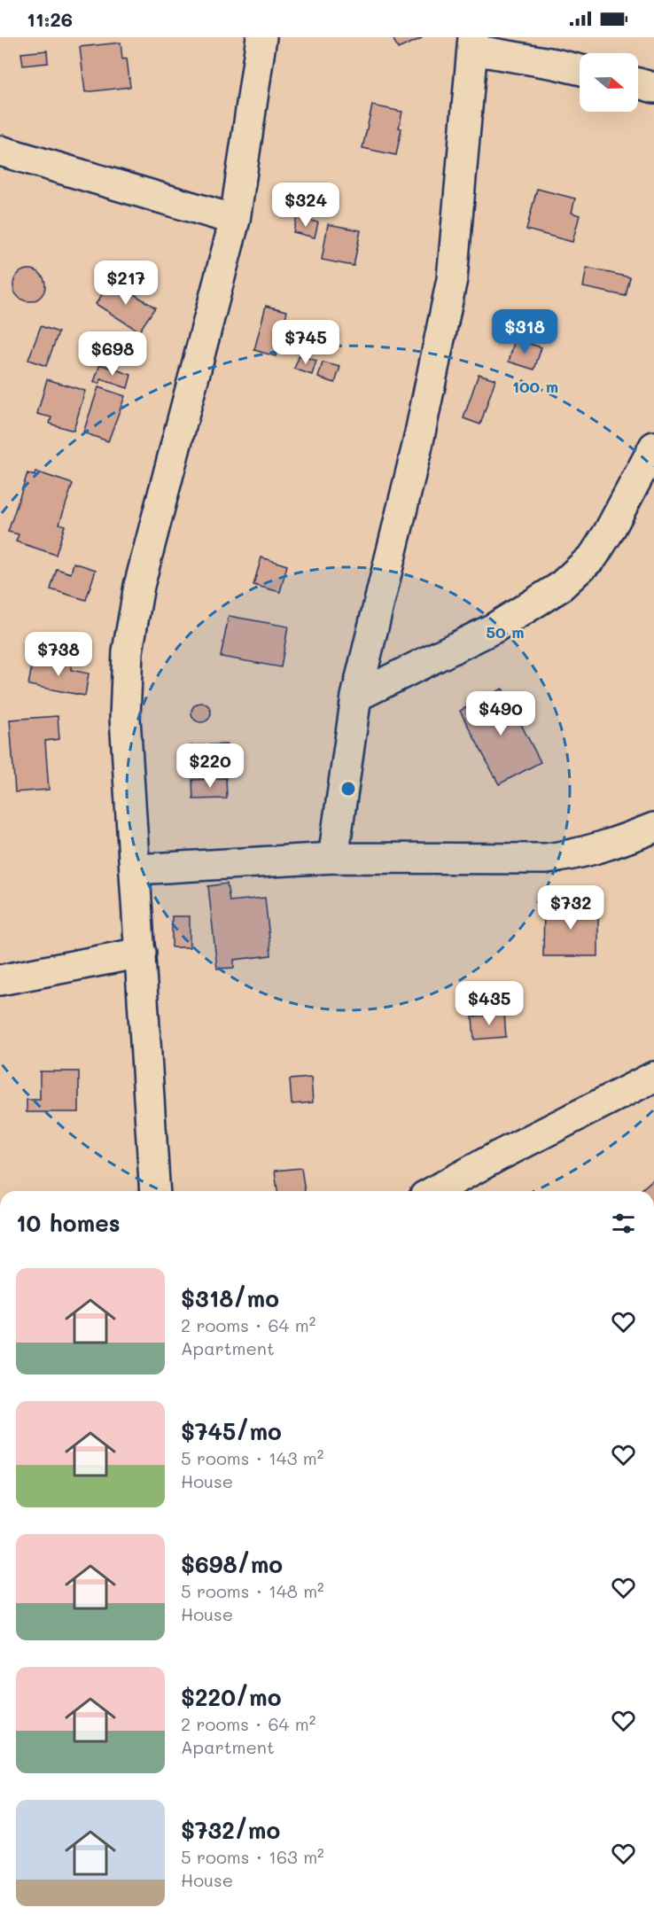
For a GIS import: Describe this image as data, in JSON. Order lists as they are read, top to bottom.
{
  "north": "right",
  "page": {
    "status": "11:26",
    "price": [
      "$324",
      "$217",
      "$318",
      "$745",
      "$698",
      "$738",
      "$490",
      "$220",
      "$732",
      "$435"
    ],
    "heading": "10 homes",
    "list": [
      {
        "name": "$318/mo",
        "note": "2 rooms · 64 m² · Apartment"
      },
      {
        "name": "$745/mo",
        "note": "5 rooms · 143 m² · House"
      },
      {
        "name": "$698/mo",
        "note": "5 rooms · 148 m² · House"
      },
      {
        "name": "$220/mo",
        "note": "2 rooms · 64 m² · Apartment"
      },
      {
        "name": "$732/mo",
        "note": "5 rooms · 163 m² · House"
      }
    ]
  },
  "rings": ["100 m", "50 m"]
}
